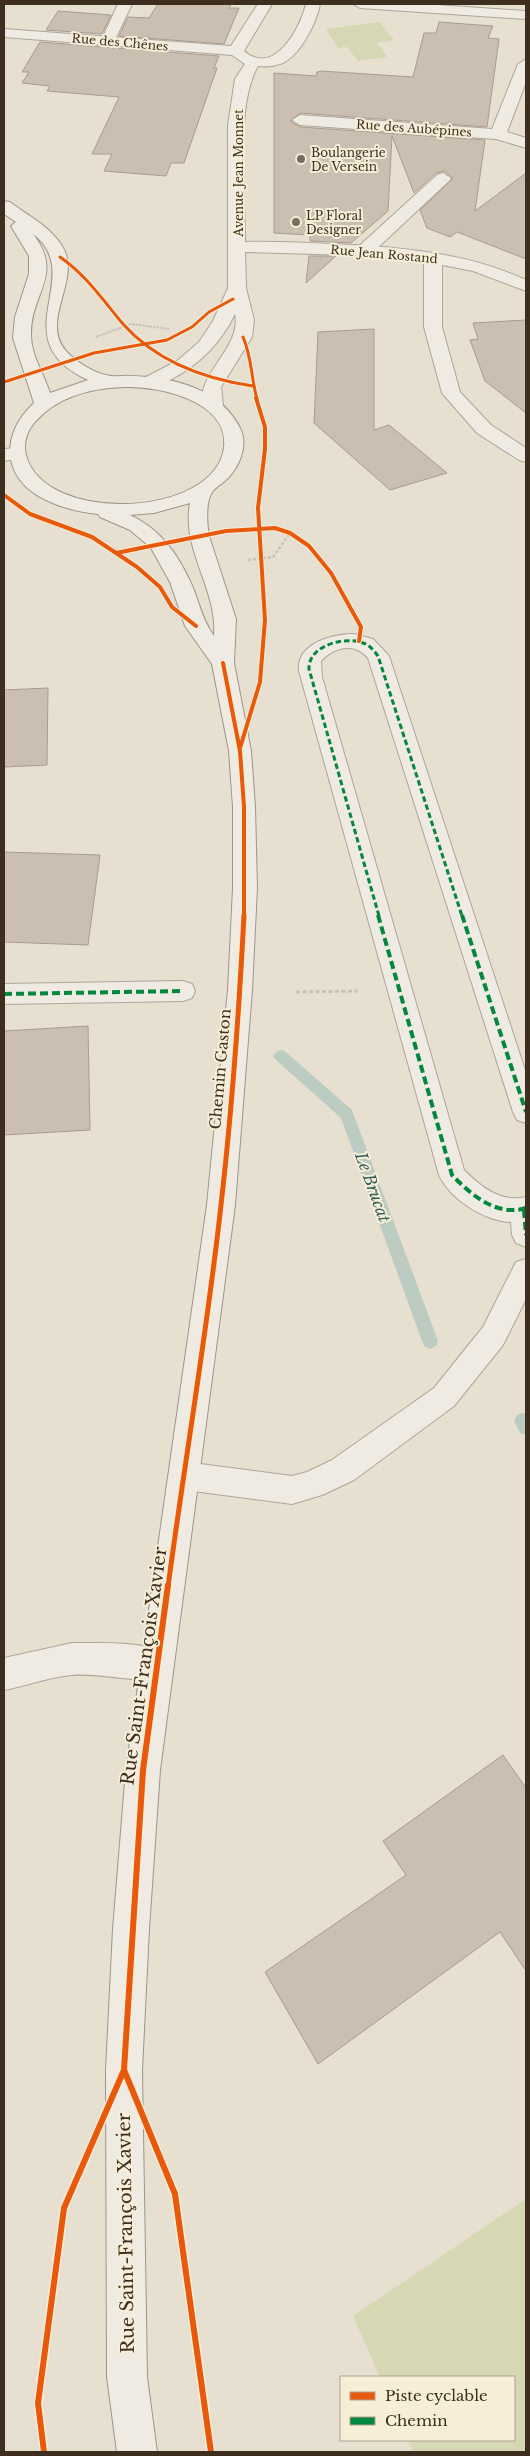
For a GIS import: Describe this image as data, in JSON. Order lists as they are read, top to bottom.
{
  "streets": {
    "street": [
      "Rue des Chênes",
      "Rue des Aubépines",
      "Avenue Jean Monnet",
      "Rue Jean Rostand",
      "Chemin Gaston",
      "Rue Saint-François Xavier"
    ]
  },
  "crossings": [
    ["Avenue Jean Monnet", "Rue Jean Rostand"],
    ["Avenue Jean Monnet", "Chemin Gaston"],
    ["Chemin Gaston", "Rue Saint-François Xavier"]
  ],
  "water": ["Le Brucat"],
  "places": ["Boulangerie De Versein", "LP Floral Designer"],
  "legend": ["Piste cyclable", "Chemin"]
}
